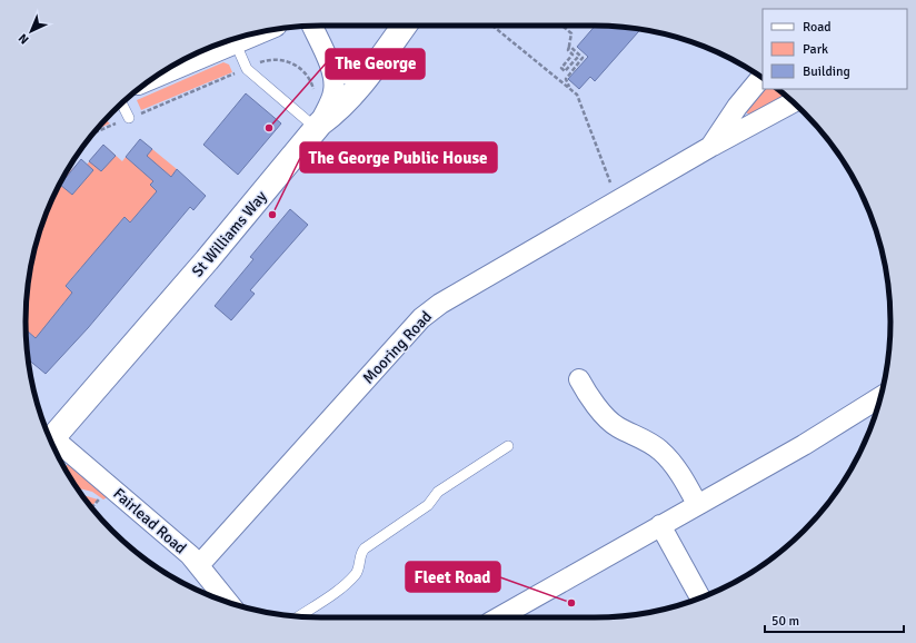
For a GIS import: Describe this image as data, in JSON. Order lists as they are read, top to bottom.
{
  "streets": {
    "street": ["St Williams Way", "Mooring Road", "Fairlead Road"]
  },
  "crossings": [
    ["Mooring Road", "Fairlead Road"]
  ],
  "places": ["The George", "The George Public House", "Fleet Road"],
  "legend": ["Road", "Park", "Building"],
  "scale_bar": "50 m",
  "north": "bottom left"
}
